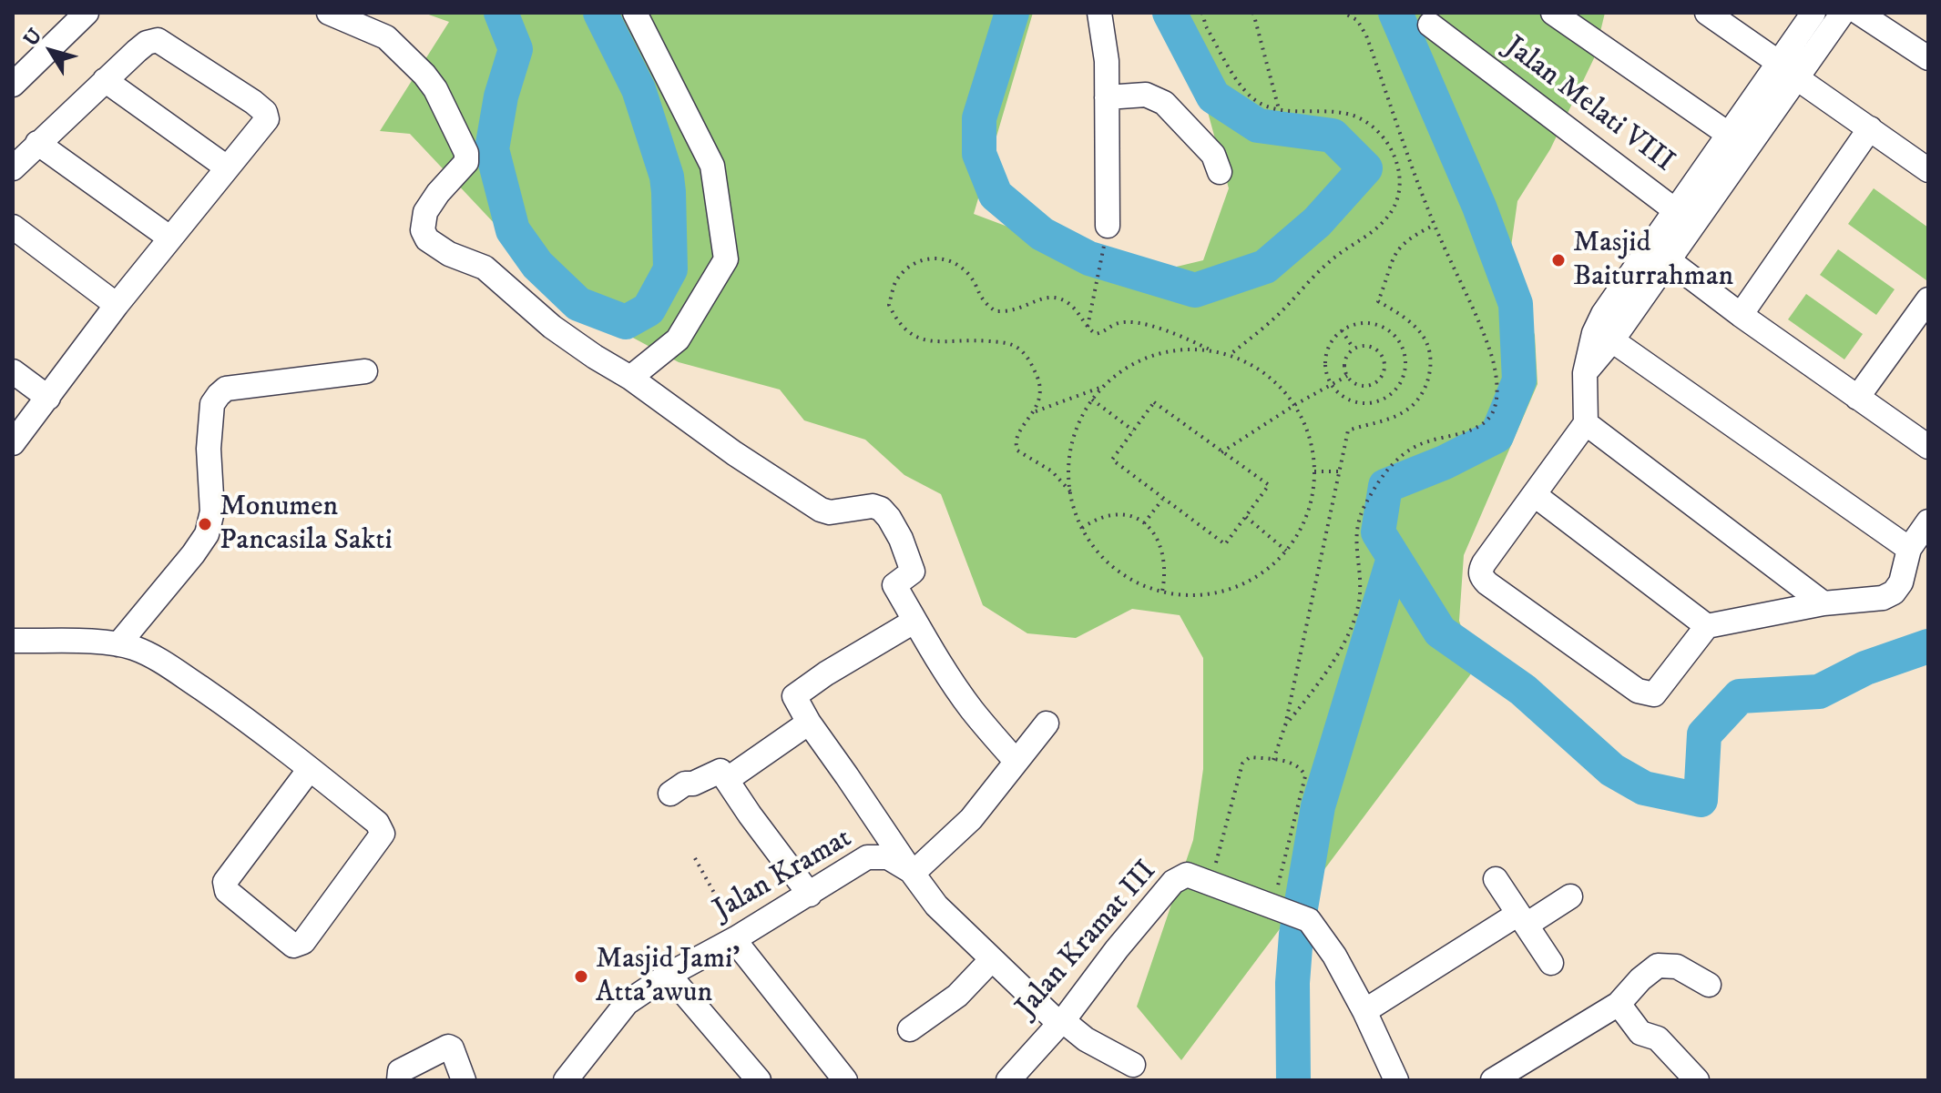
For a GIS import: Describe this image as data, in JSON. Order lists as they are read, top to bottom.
{
  "streets": {
    "street": ["Jalan Melati VIII", "Jalan Kramat", "Jalan Kramat III"]
  },
  "places": ["Masjid Baiturrahman", "Monumen Pancasila Sakti", "Masjid Jami' Atta'awun"],
  "north": "top left"
}
